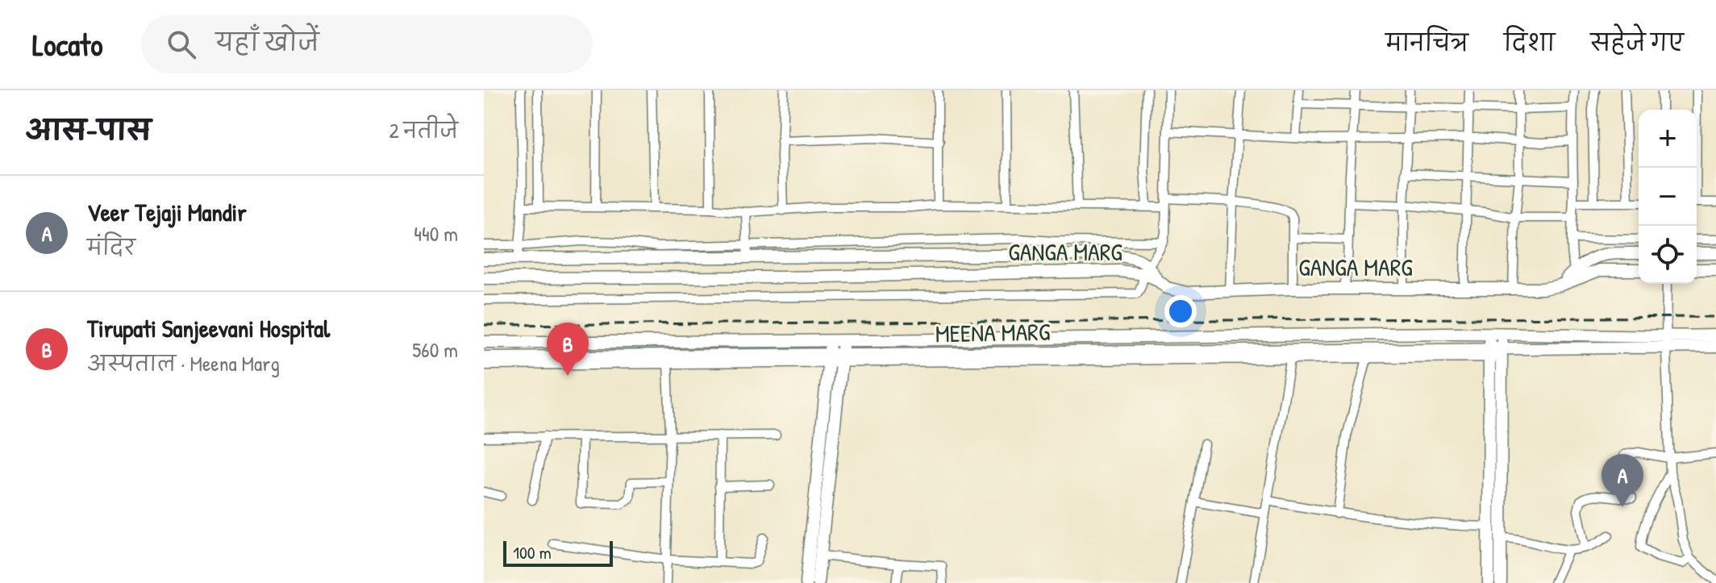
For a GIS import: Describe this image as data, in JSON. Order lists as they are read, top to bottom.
{
  "streets": {
    "street": ["GANGA MARG", "MEENA MARG"]
  },
  "scale_bar": "100 m",
  "page": {
    "header": "Locato",
    "search": "यहाँ खोजें",
    "nav": ["मानचित्र", "दिशा", "सहेजे गए"],
    "heading": ["आस-पास", "2 नतीजे"],
    "map_buttons": ["+", "−"],
    "list": [
      {
        "mark": "A",
        "name": "Veer Tejaji Mandir",
        "note": "मंदिर",
        "value": "440 m"
      },
      {
        "mark": "B",
        "name": "Tirupati Sanjeevani Hospital",
        "note": "अस्पताल · Meena Marg",
        "value": "560 m"
      }
    ],
    "pins": ["B", "A"],
    "scale": "100 m"
  }
}
